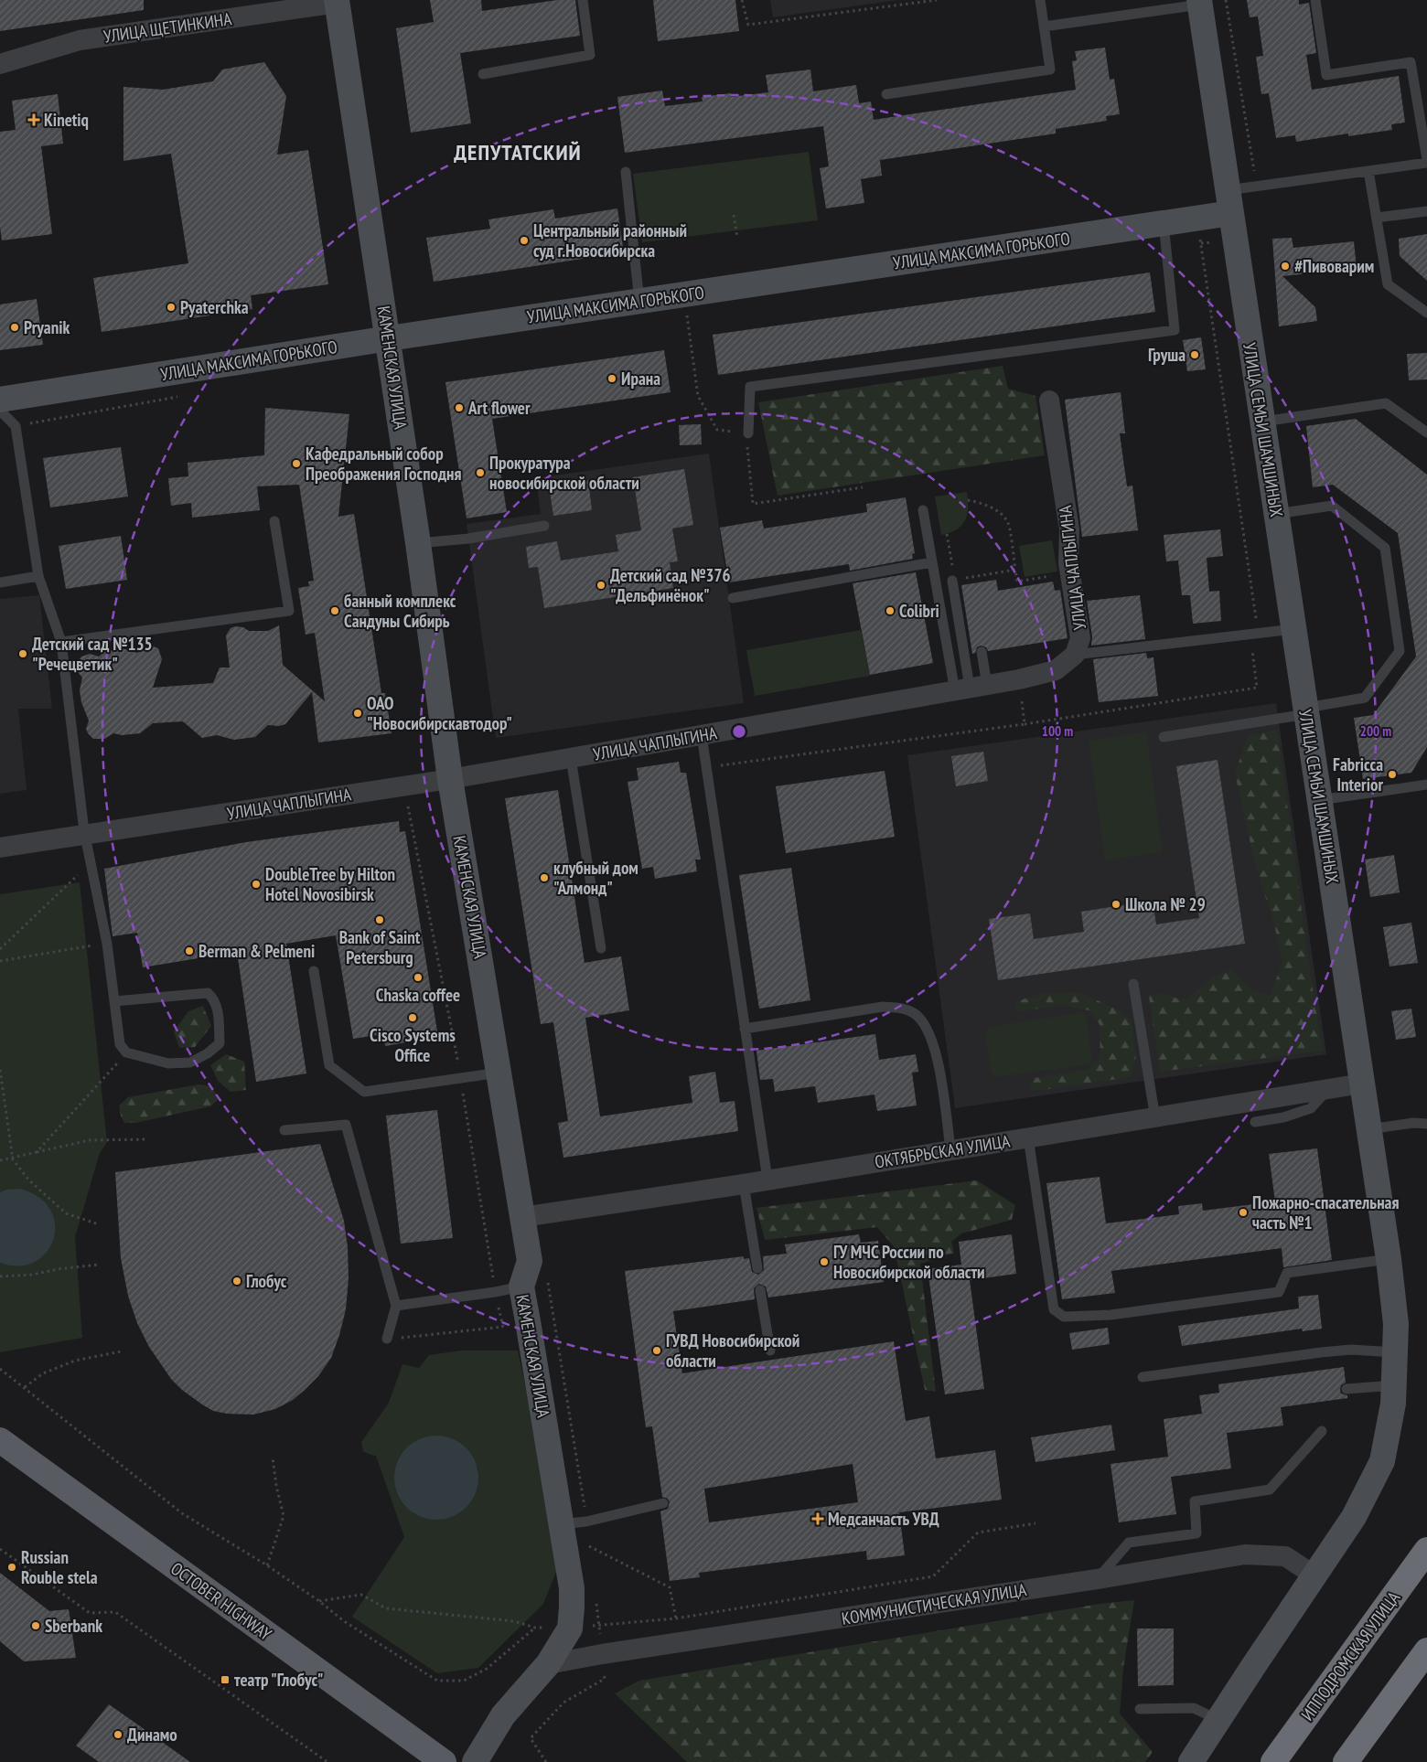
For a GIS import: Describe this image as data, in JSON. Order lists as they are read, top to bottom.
{
  "streets": {
    "highway": ["ИППОДРОМСКАЯ УЛИЦА"],
    "main road": ["OCTOBER HIGHWAY"],
    "street": [
      "УЛИЦА ЩЕТИНКИНА",
      "УЛИЦА МАКСИМА ГОРЬКОГО",
      "КАМЕНСКАЯ УЛИЦА",
      "УЛИЦА СЕМЬИ ШАМШИНЫХ",
      "УЛИЦА ЧАПЛЫГИНА",
      "ОКТЯБРЬСКАЯ УЛИЦА",
      "КОММУНИСТИЧЕСКАЯ УЛИЦА"
    ]
  },
  "crossings": [
    ["УЛИЦА ЩЕТИНКИНА", "КАМЕНСКАЯ УЛИЦА"],
    ["УЛИЦА МАКСИМА ГОРЬКОГО", "КАМЕНСКАЯ УЛИЦА"],
    ["УЛИЦА МАКСИМА ГОРЬКОГО", "УЛИЦА СЕМЬИ ШАМШИНЫХ"],
    ["КАМЕНСКАЯ УЛИЦА", "УЛИЦА ЧАПЛЫГИНА"],
    ["КАМЕНСКАЯ УЛИЦА", "ОКТЯБРЬСКАЯ УЛИЦА"],
    ["КАМЕНСКАЯ УЛИЦА", "КОММУНИСТИЧЕСКАЯ УЛИЦА"],
    ["УЛИЦА СЕМЬИ ШАМШИНЫХ", "ОКТЯБРЬСКАЯ УЛИЦА"],
    ["УЛИЦА СЕМЬИ ШАМШИНЫХ", "КОММУНИСТИЧЕСКАЯ УЛИЦА"]
  ],
  "districts": ["ДЕПУТАТСКИЙ"],
  "places": {
    "health": ["Kinetiq", "Медсанчасть УВД"],
    "other": [
      "Центральный районный суд г.Новосибирска",
      "#Пивоварим",
      "Pyaterchka",
      "Pryanik",
      "Груша",
      "Ирана",
      "Art flower",
      "Кафедральный собор Преображения Господня",
      "Прокуратура новосибирской области",
      "Детский сад №376 \"Дельфинёнок\"",
      "банный комплекс Сандуны Сибирь",
      "Colibri",
      "Детский сад №135 \"Речецветик\"",
      "ОАО \"Новосибирскавтодор\"",
      "Fabricca Interior",
      "клубный дом \"Алмонд\"",
      "DoubleTree by Hilton Hotel Novosibirsk",
      "Школа № 29",
      "Bank of Saint Petersburg",
      "Berman & Pelmeni",
      "Chaska coffee",
      "Cisco Systems Office",
      "Пожарно-спасательная часть №1",
      "ГУ МЧС России по Новосибирской области",
      "Глобус",
      "ГУВД Новосибирской области",
      "Russian Rouble stela",
      "Sberbank",
      "Динамо"
    ],
    "transit": ["театр \"Глобус\""]
  },
  "rings": ["100 m", "200 m"]
}
